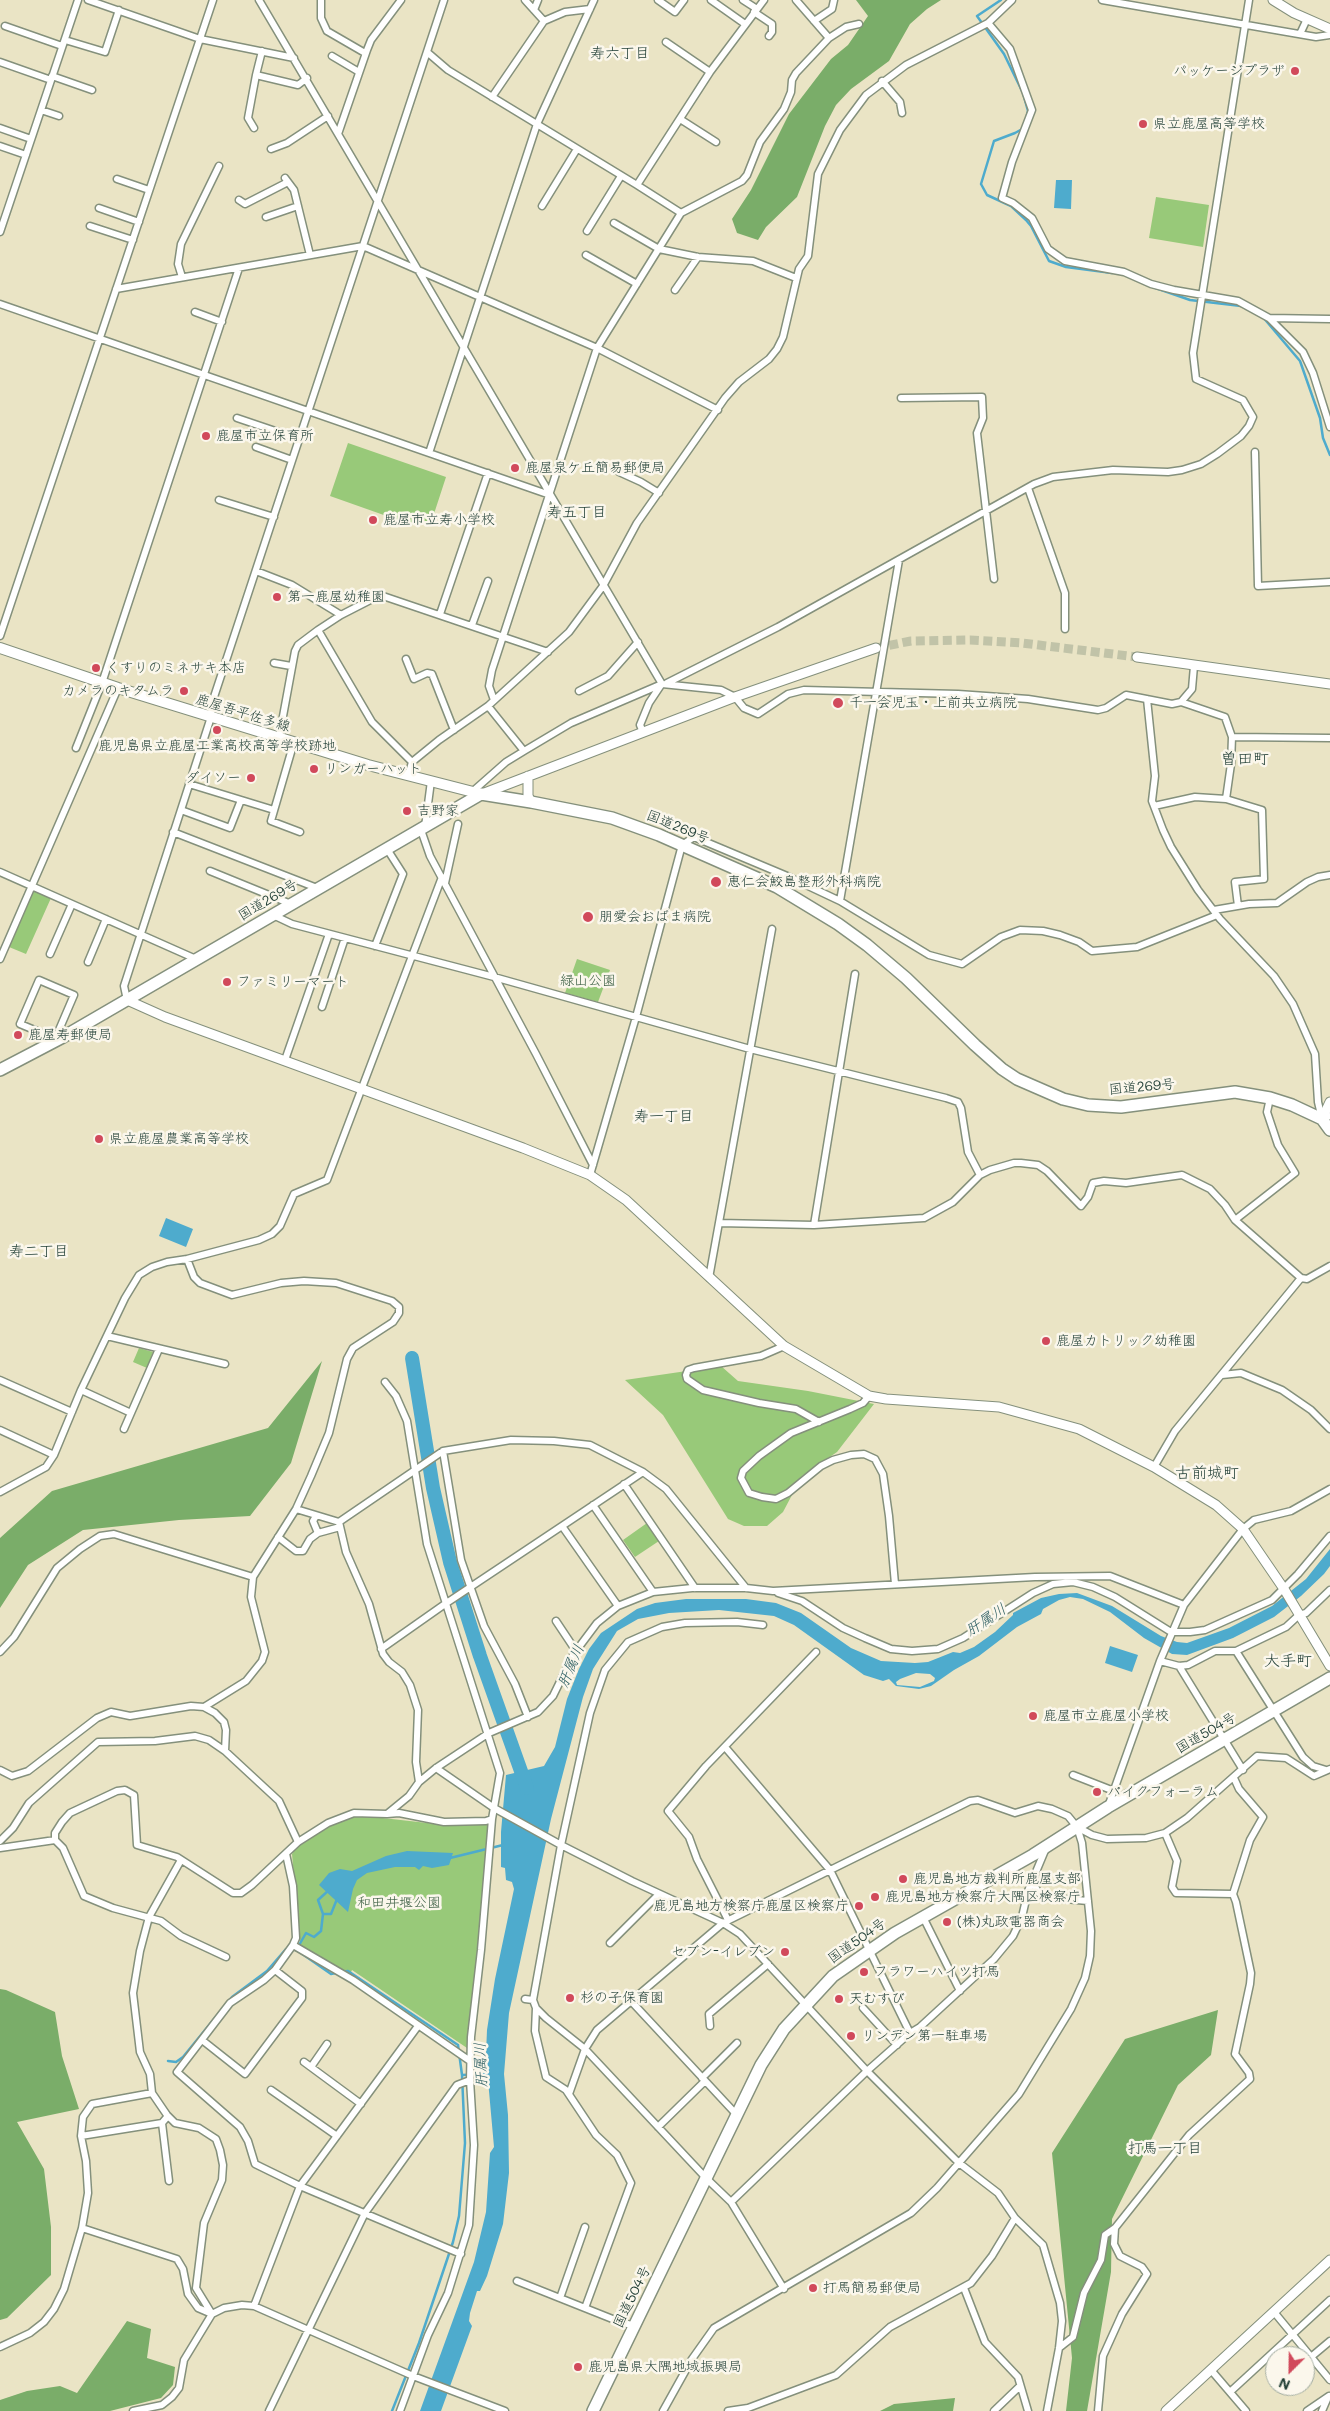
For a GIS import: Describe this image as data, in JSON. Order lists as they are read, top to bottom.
{
  "streets": {
    "highway": ["国道269号", "国道504号"],
    "main road": ["鹿屋吾平佐多線"]
  },
  "crossings": [
    ["鹿屋吾平佐多線", "国道269号"]
  ],
  "districts": [
    "寿六丁目",
    "寿五丁目",
    "曽田町",
    "寿一丁目",
    "寿二丁目",
    "古前城町",
    "大手町",
    "打馬一丁目"
  ],
  "water": ["肝属川"],
  "parks": ["緑山公園", "和田井堰公園"],
  "places": [
    "パッケージプラザ",
    "県立鹿屋高等学校",
    "鹿屋市立保育所",
    "鹿屋泉ケ丘簡易郵便局",
    "鹿屋市立寿小学校",
    "第一鹿屋幼稚園",
    "くすりのミネサキ本店",
    "カメラのキタムラ",
    "千一会児玉・上前共立病院",
    "鹿児島県立鹿屋工業高校高等学校跡地",
    "リンガーハット",
    "ダイソー",
    "吉野家",
    "恵仁会鮫島整形外科病院",
    "朋愛会おばま病院",
    "ファミリーマート",
    "鹿屋寿郵便局",
    "県立鹿屋農業高等学校",
    "鹿屋カトリック幼稚園",
    "鹿屋市立鹿屋小学校",
    "バイクフォーラム",
    "鹿児島地方裁判所鹿屋支部",
    "鹿児島地方検察庁大隅区検察庁",
    "鹿児島地方検察庁鹿屋区検察庁",
    "(株)丸政電器商会",
    "セブン-イレブン",
    "フラワーハイツ打馬",
    "杉の子保育園",
    "天むすび",
    "リンデン第一駐車場",
    "打馬簡易郵便局",
    "鹿児島県大隅地域振興局"
  ],
  "north": "bottom left"
}
